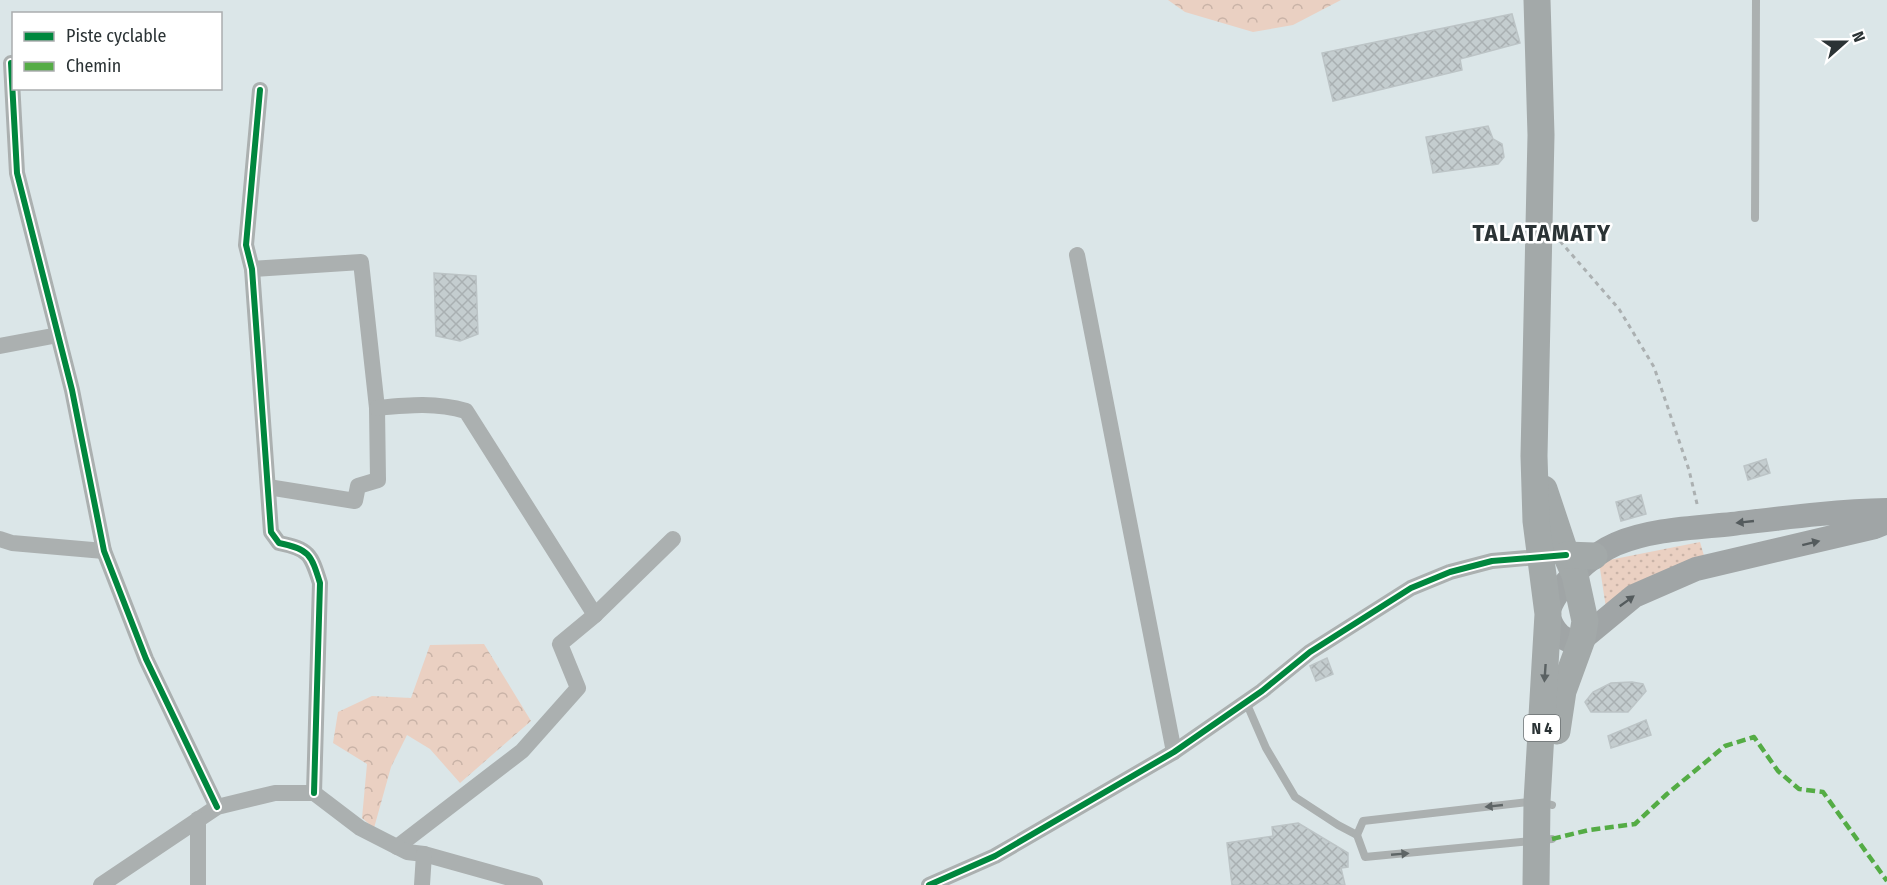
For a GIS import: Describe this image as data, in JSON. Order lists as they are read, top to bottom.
{
  "streets": {
    "main road": ["N 4"]
  },
  "districts": ["TALATAMATY"],
  "legend": ["Piste cyclable", "Chemin"],
  "north": "right"
}
